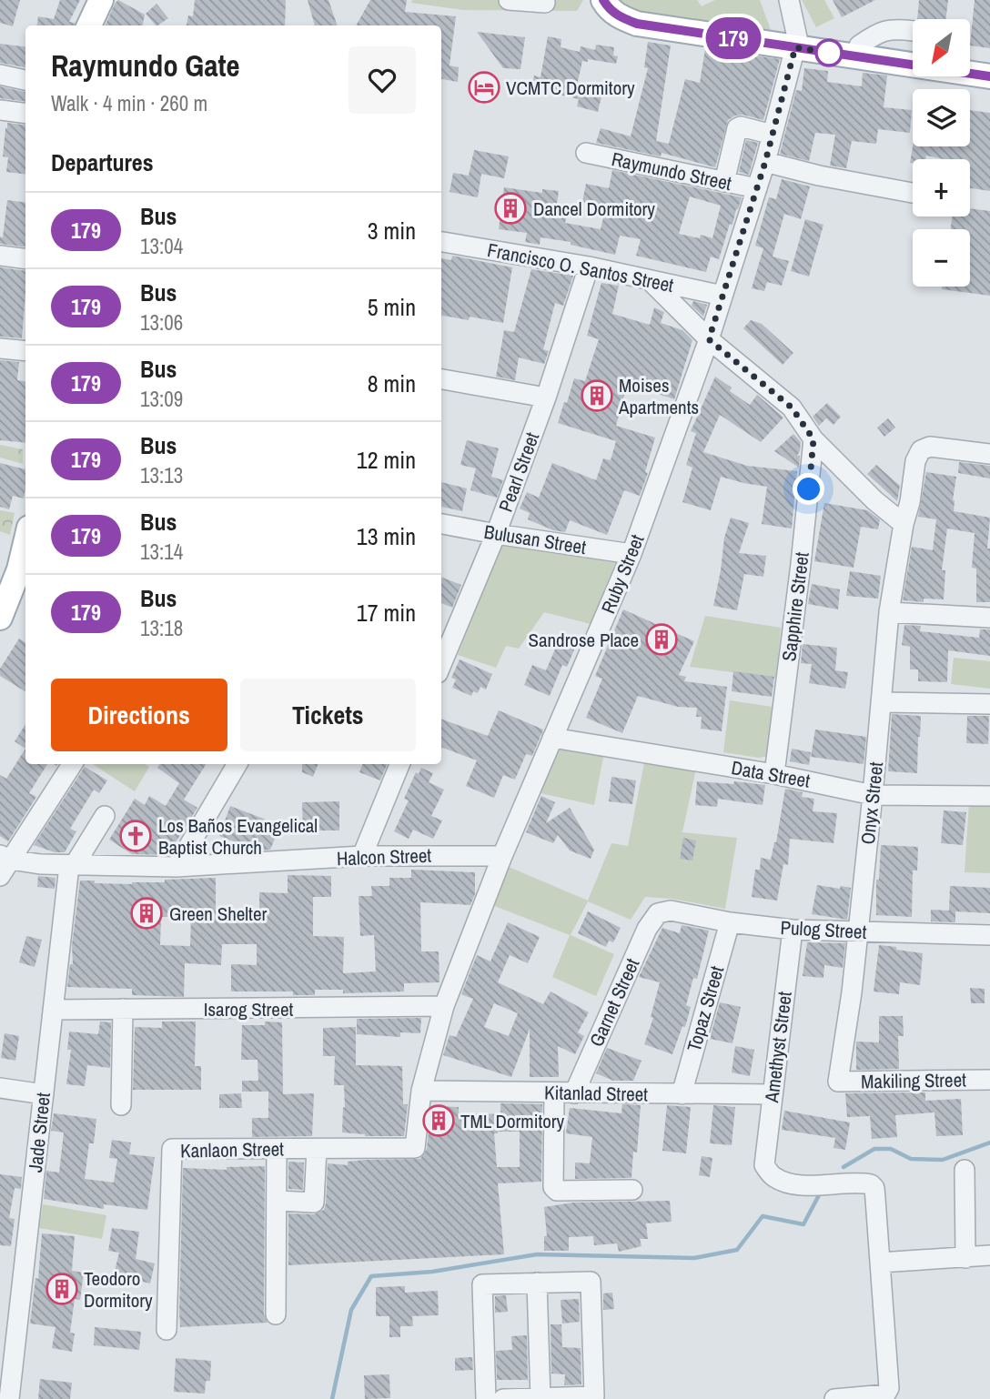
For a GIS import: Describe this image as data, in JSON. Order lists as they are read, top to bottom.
{
  "streets": {
    "street": [
      "Raymundo Street",
      "Francisco O. Santos Street",
      "Pearl Street",
      "Bulusan Street",
      "Ruby Street",
      "Sapphire Street",
      "Data Street",
      "Onyx Street",
      "Halcon Street",
      "Pulog Street",
      "Garnet Street",
      "Isarog Street",
      "Topaz Street",
      "Amethyst Street",
      "Makiling Street",
      "Kitanlad Street",
      "Jade Street",
      "Kanlaon Street"
    ]
  },
  "crossings": [
    ["Raymundo Street", "Ruby Street"],
    ["Francisco O. Santos Street", "Pearl Street"],
    ["Francisco O. Santos Street", "Ruby Street"],
    ["Pearl Street", "Bulusan Street"],
    ["Bulusan Street", "Ruby Street"],
    ["Ruby Street", "Data Street"],
    ["Ruby Street", "Halcon Street"],
    ["Ruby Street", "Isarog Street"],
    ["Ruby Street", "Kitanlad Street"],
    ["Ruby Street", "Kanlaon Street"],
    ["Sapphire Street", "Data Street"],
    ["Data Street", "Onyx Street"],
    ["Onyx Street", "Pulog Street"],
    ["Onyx Street", "Makiling Street"],
    ["Halcon Street", "Jade Street"],
    ["Pulog Street", "Garnet Street"],
    ["Pulog Street", "Topaz Street"],
    ["Pulog Street", "Amethyst Street"],
    ["Garnet Street", "Kitanlad Street"],
    ["Isarog Street", "Jade Street"],
    ["Topaz Street", "Kitanlad Street"],
    ["Amethyst Street", "Kitanlad Street"],
    ["Kitanlad Street", "Kanlaon Street"]
  ],
  "places": {
    "hotel": ["VCMTC Dormitory"],
    "building": [
      "Dancel Dormitory",
      "Moises Apartments",
      "Sandrose Place",
      "Green Shelter",
      "TML Dormitory",
      "Teodoro Dormitory"
    ],
    "church": ["Los Baños Evangelical Baptist Church"]
  },
  "lines": ["bus line 179"],
  "north": "bottom left",
  "page": {
    "on_map": "179",
    "map_buttons": ["+", "−"],
    "heading": [
      ["Raymundo Gate", "Walk · 4 min · 260 m"],
      "Departures"
    ],
    "list": [
      {
        "mark": "179",
        "name": "Bus",
        "note": "13:04",
        "value": "3 min"
      },
      {
        "mark": "179",
        "name": "Bus",
        "note": "13:06",
        "value": "5 min"
      },
      {
        "mark": "179",
        "name": "Bus",
        "note": "13:09",
        "value": "8 min"
      },
      {
        "mark": "179",
        "name": "Bus",
        "note": "13:13",
        "value": "12 min"
      },
      {
        "mark": "179",
        "name": "Bus",
        "note": "13:14",
        "value": "13 min"
      },
      {
        "mark": "179",
        "name": "Bus",
        "note": "13:18",
        "value": "17 min"
      }
    ],
    "buttons": ["Directions", "Tickets"]
  }
}
